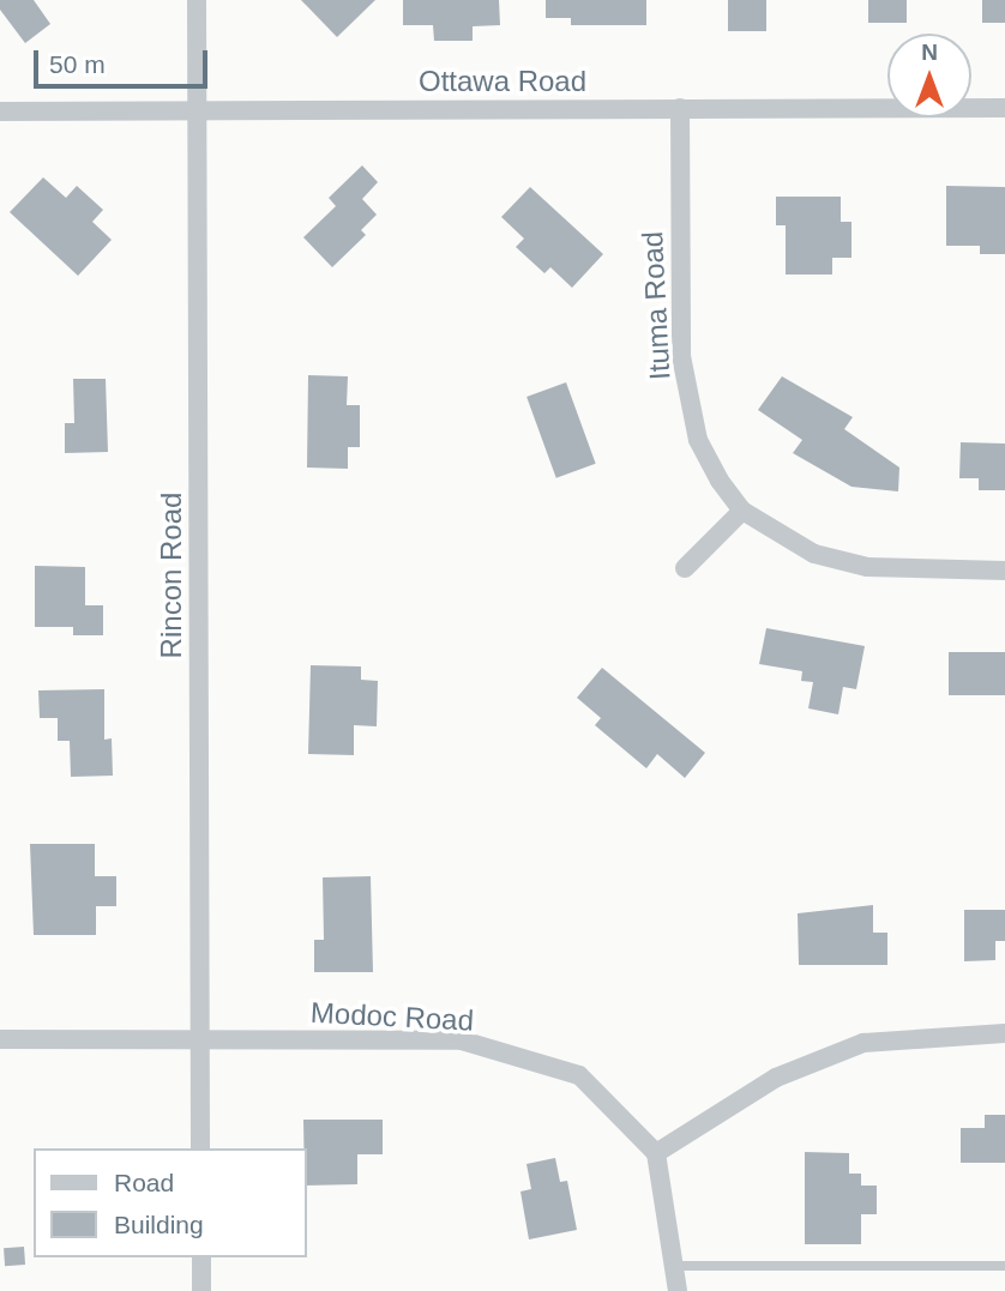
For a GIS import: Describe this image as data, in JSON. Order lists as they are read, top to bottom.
{
  "streets": {
    "street": [
      "Ottawa Road",
      "Ituma Road",
      "Rincon Road",
      "Modoc Road"
    ]
  },
  "crossings": [
    ["Ottawa Road", "Ituma Road"],
    ["Ottawa Road", "Rincon Road"],
    ["Rincon Road", "Modoc Road"]
  ],
  "legend": ["Road", "Building"],
  "scale_bar": "50 m",
  "north": "top"
}
